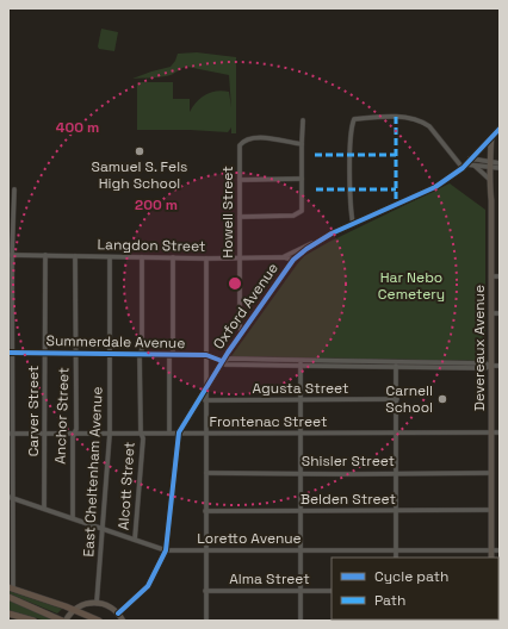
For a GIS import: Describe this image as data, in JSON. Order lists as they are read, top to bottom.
{
  "streets": {
    "main road": ["Oxford Avenue", "Summerdale Avenue", "Devereaux Avenue"],
    "street": [
      "Howell Street",
      "Langdon Street",
      "Agusta Street",
      "Carver Street",
      "Anchor Street",
      "Frontenac Street",
      "Shisler Street",
      "East Cheltenham Avenue",
      "Alcott Street",
      "Belden Street",
      "Loretto Avenue",
      "Alma Street"
    ]
  },
  "crossings": [
    ["Howell Street", "Langdon Street"],
    ["Howell Street", "Oxford Avenue"],
    ["Langdon Street", "Oxford Avenue"],
    ["Langdon Street", "Carver Street"],
    ["Langdon Street", "Anchor Street"],
    ["Langdon Street", "East Cheltenham Avenue"],
    ["Langdon Street", "Alcott Street"],
    ["Oxford Avenue", "Summerdale Avenue"],
    ["Oxford Avenue", "Devereaux Avenue"],
    ["Oxford Avenue", "Frontenac Street"],
    ["Oxford Avenue", "Loretto Avenue"],
    ["Summerdale Avenue", "Devereaux Avenue"],
    ["Summerdale Avenue", "Carver Street"],
    ["Summerdale Avenue", "Anchor Street"],
    ["Summerdale Avenue", "East Cheltenham Avenue"],
    ["Summerdale Avenue", "Alcott Street"],
    ["Devereaux Avenue", "Frontenac Street"],
    ["Devereaux Avenue", "Shisler Street"],
    ["Devereaux Avenue", "Belden Street"],
    ["Devereaux Avenue", "Loretto Avenue"],
    ["Carver Street", "Frontenac Street"],
    ["Carver Street", "Loretto Avenue"],
    ["Anchor Street", "Frontenac Street"],
    ["Anchor Street", "Loretto Avenue"],
    ["Frontenac Street", "East Cheltenham Avenue"],
    ["Frontenac Street", "Alcott Street"],
    ["East Cheltenham Avenue", "Loretto Avenue"],
    ["Alcott Street", "Loretto Avenue"]
  ],
  "parks": ["Har Nebo Cemetery"],
  "places": ["Samuel S. Fels High School", "Carnell School"],
  "legend": ["Cycle path", "Path"],
  "rings": ["400 m", "200 m"]
}
